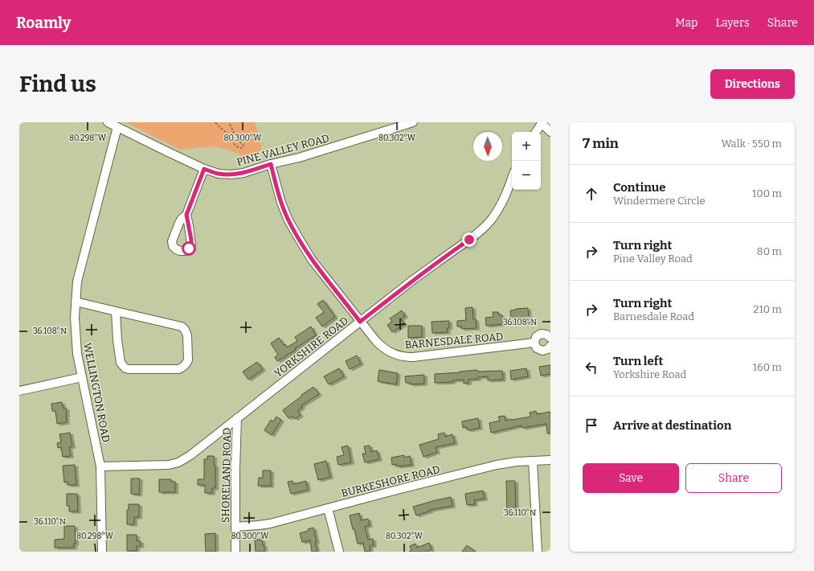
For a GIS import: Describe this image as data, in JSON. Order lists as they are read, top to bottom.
{
  "streets": {
    "street": [
      "PINE VALLEY ROAD",
      "BARNESDALE ROAD",
      "YORKSHIRE ROAD",
      "WELLINGTON ROAD",
      "SHORELAND ROAD",
      "BURKESHORE ROAD"
    ]
  },
  "crossings": [
    ["PINE VALLEY ROAD", "BARNESDALE ROAD"],
    ["PINE VALLEY ROAD", "WELLINGTON ROAD"],
    ["BARNESDALE ROAD", "YORKSHIRE ROAD"],
    ["YORKSHIRE ROAD", "WELLINGTON ROAD"],
    ["YORKSHIRE ROAD", "SHORELAND ROAD"],
    ["SHORELAND ROAD", "BURKESHORE ROAD"]
  ],
  "north": "bottom",
  "page": {
    "header": "Roamly",
    "nav": ["Map", "Layers", "Share"],
    "buttons": [
      "Directions",
      ["Save", "Share"]
    ],
    "title": "Find us",
    "heading": ["7 min", "Walk · 550 m"],
    "map_buttons": ["+", "−"],
    "list": [
      ["Continue", "Windermere Circle", "100 m"],
      ["Turn right", "Pine Valley Road", "80 m"],
      ["Turn right", "Barnesdale Road", "210 m"],
      ["Turn left", "Yorkshire Road", "160 m"],
      "Arrive at destination"
    ]
  },
  "coordinates": [
    "80.298°W",
    "80.300°W",
    "80.302°W",
    "36.108°N",
    "36.110°N"
  ]
}
